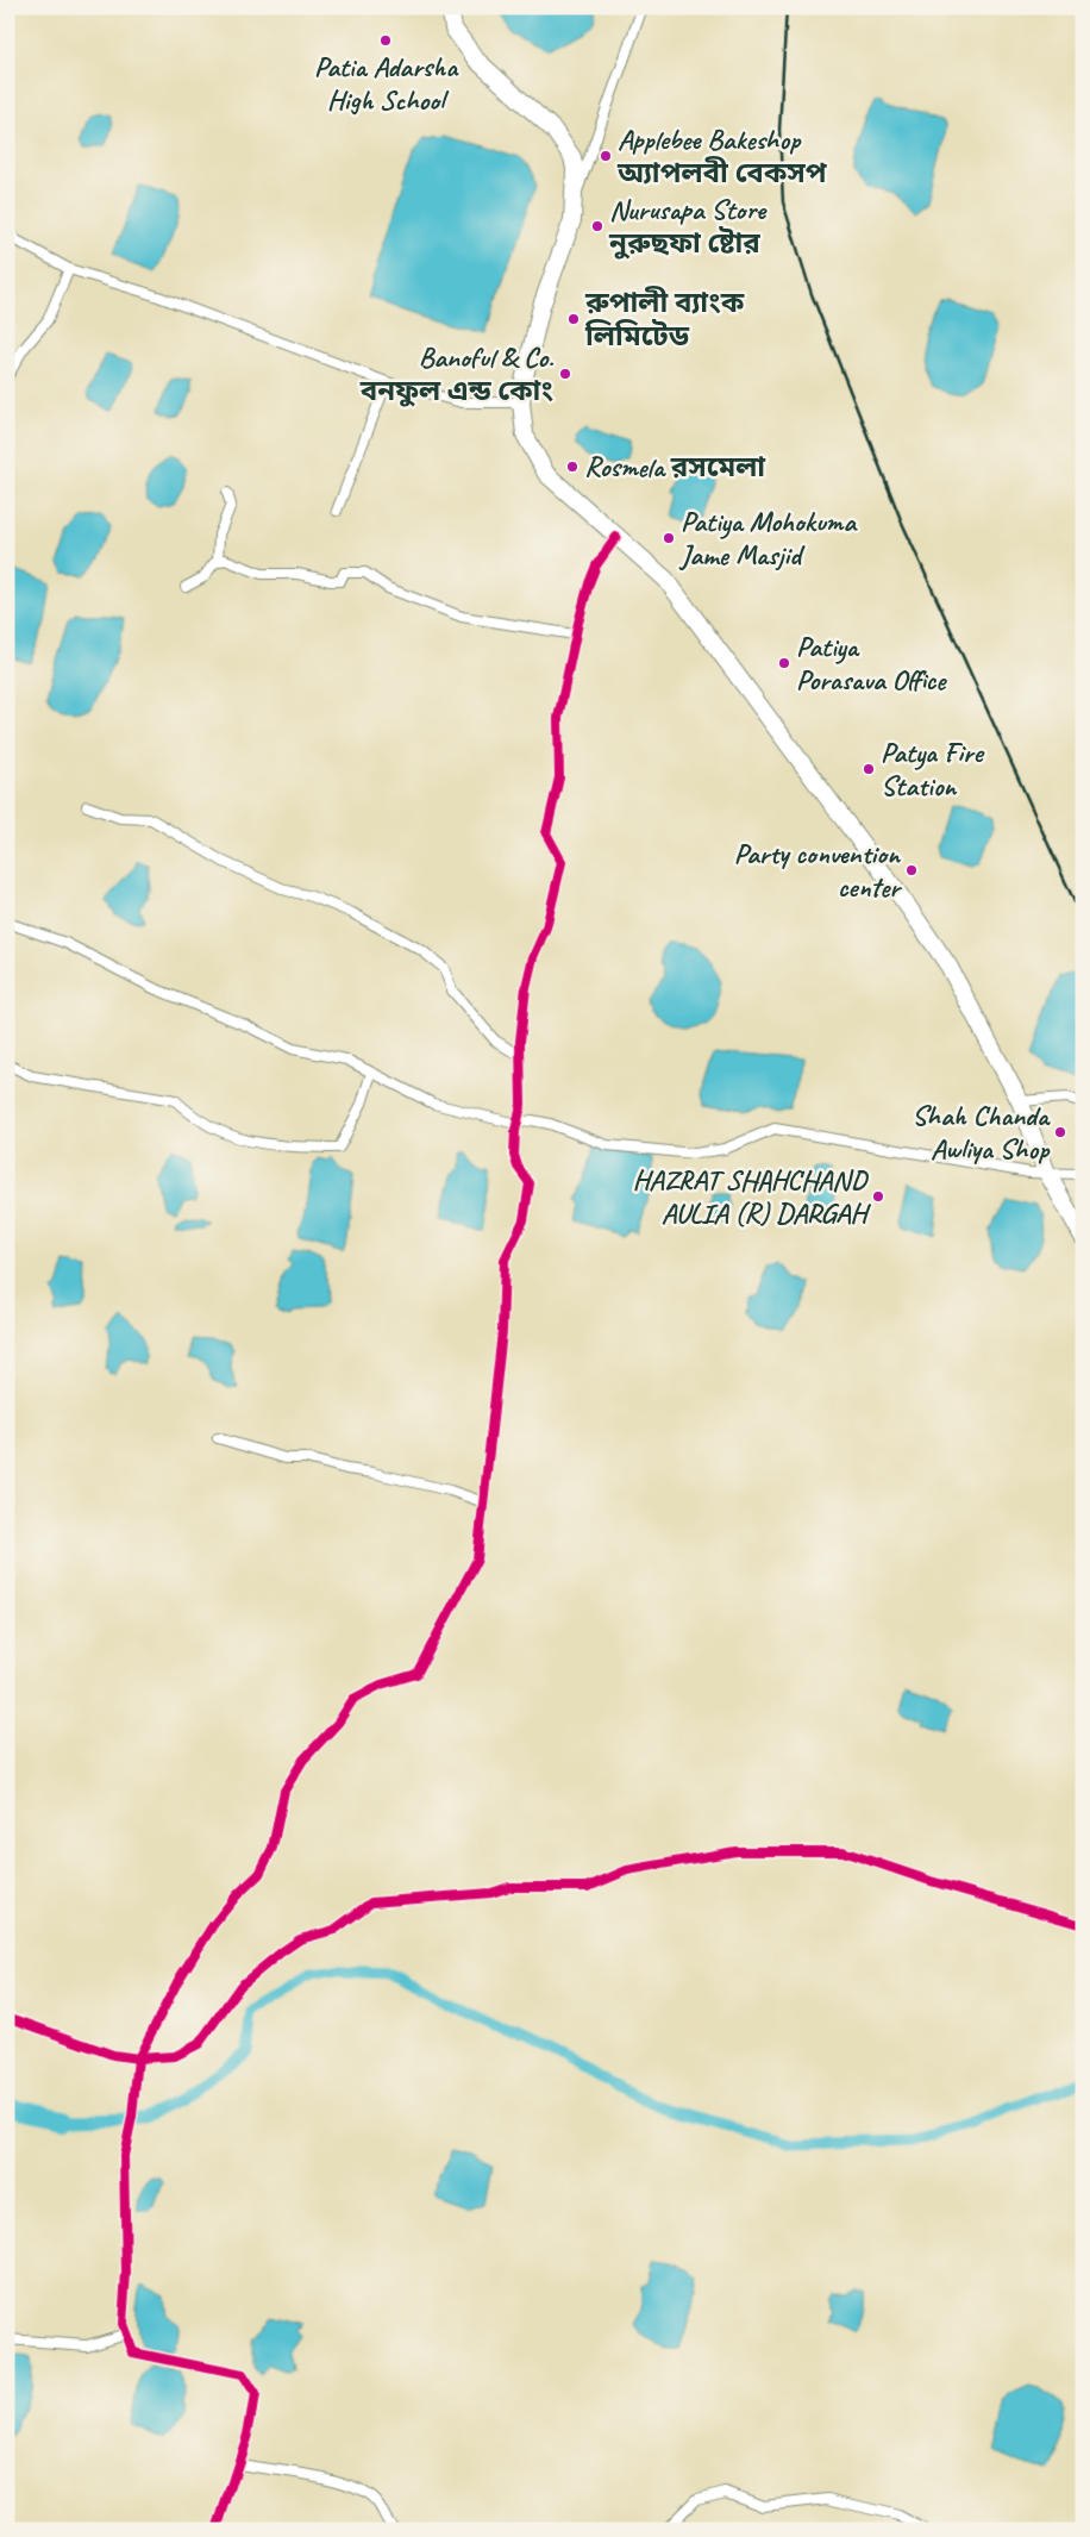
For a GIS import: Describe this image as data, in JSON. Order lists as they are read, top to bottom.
{
  "places": [
    "Patia Adarsha High School",
    "Applebee Bakeshop অ্যাপলবী বেকসপ",
    "Nurusapa Store নুরুছফা ষ্টোর",
    "রুপালী ব্যাংক লিমিটেড",
    "Banoful & Co. বনফুল এন্ড কোং",
    "Rosmela রসমেলা",
    "Patiya Mohokuma Jame Masjid",
    "Patiya Porasava Office",
    "Patya Fire Station",
    "Party convention center",
    "Shah Chanda Awliya Shop",
    "HAZRAT SHAHCHAND AULIA (R) DARGAH"
  ]
}
